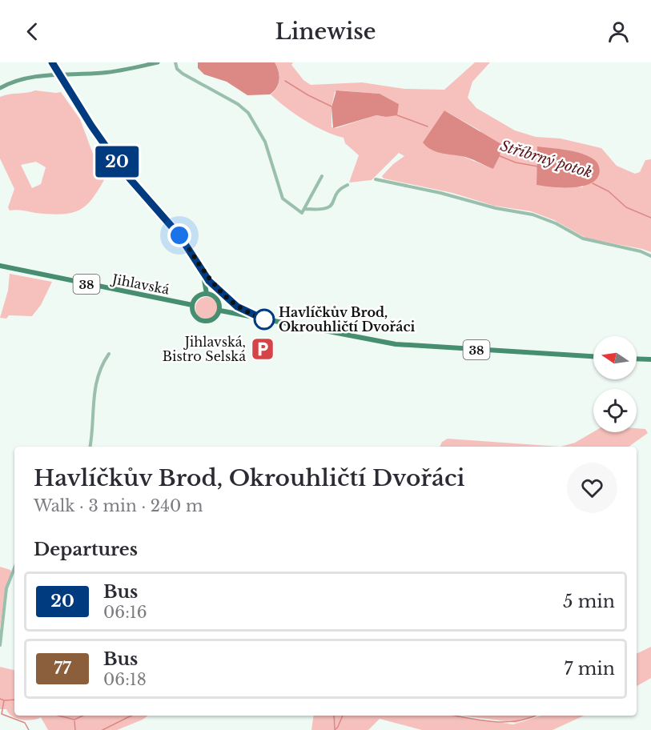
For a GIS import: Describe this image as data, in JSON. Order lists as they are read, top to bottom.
{
  "streets": {
    "main road": ["38", "Jihlavská"]
  },
  "crossings": [
    ["38", "Jihlavská"]
  ],
  "water": ["Stříbrný potok"],
  "places": {
    "other": ["Havlíčkův Brod, Okrouhličtí Dvořáci"],
    "parking": ["Jihlavská, Bistro Selská"]
  },
  "lines": ["bus line 20"],
  "north": "left",
  "page": {
    "header": "Linewise",
    "on_map": "20",
    "heading": [
      ["Havlíčkův Brod, Okrouhličtí Dvořáci", "Walk · 3 min · 240 m"],
      "Departures"
    ],
    "list": [
      {
        "mark": "20",
        "name": "Bus",
        "note": "06:16",
        "value": "5 min"
      },
      {
        "mark": "77",
        "name": "Bus",
        "note": "06:18",
        "value": "7 min"
      }
    ]
  }
}
